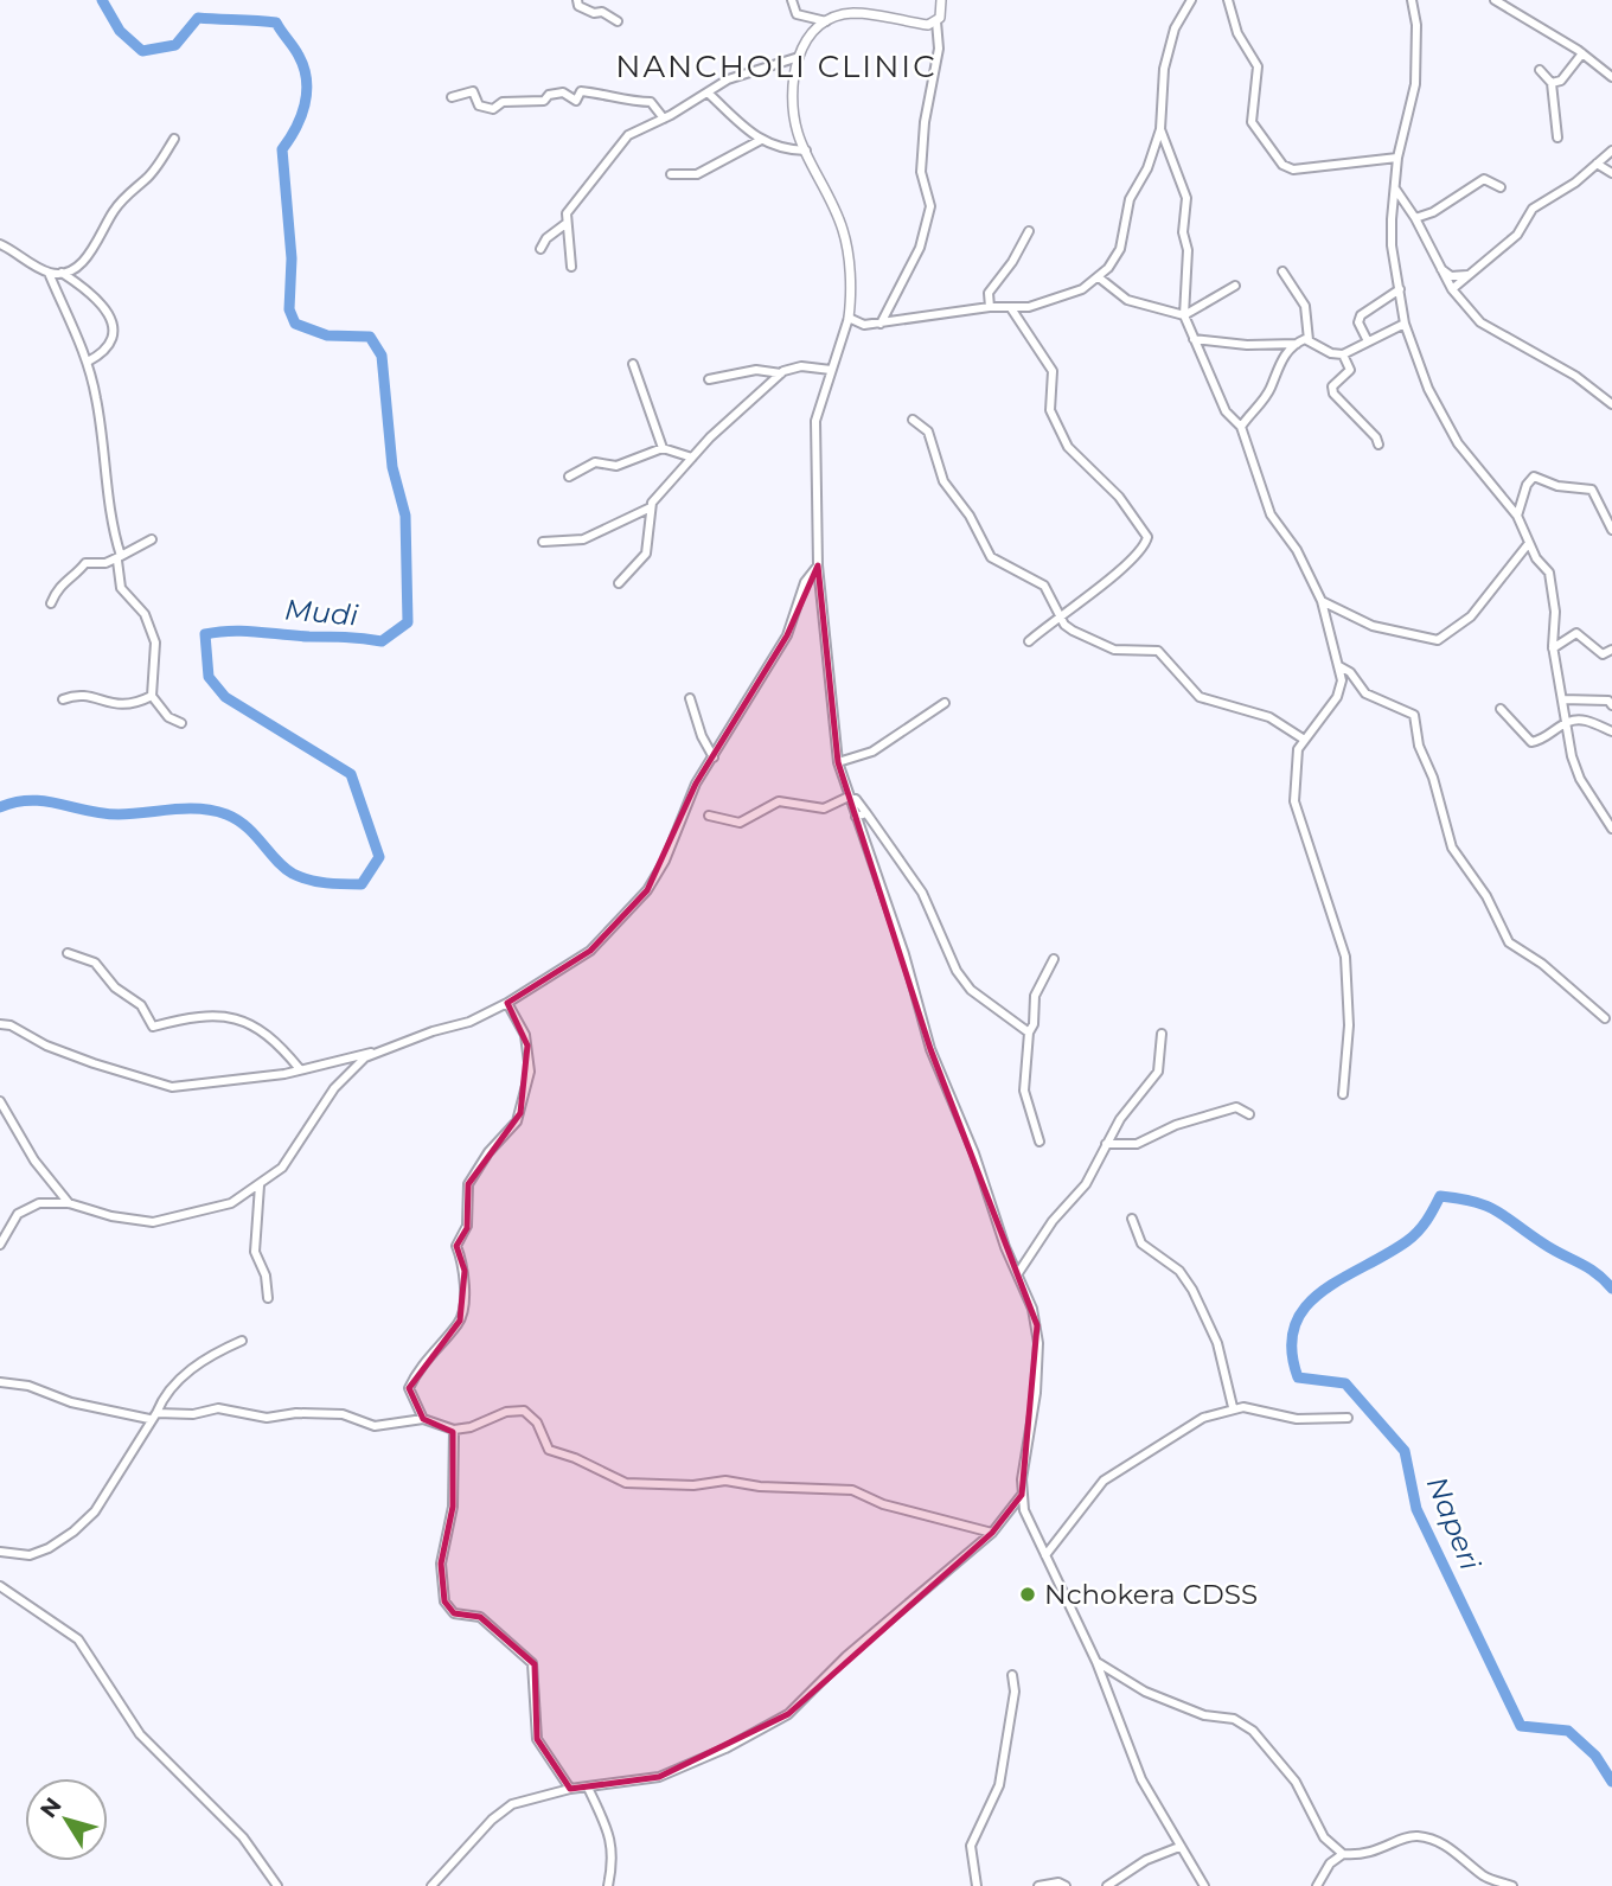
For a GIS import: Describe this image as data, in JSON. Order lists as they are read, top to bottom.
{
  "districts": ["NANCHOLI CLINIC"],
  "water": ["Mudi", "Naperi"],
  "places": ["Nchokera CDSS"],
  "north": "top left"
}
